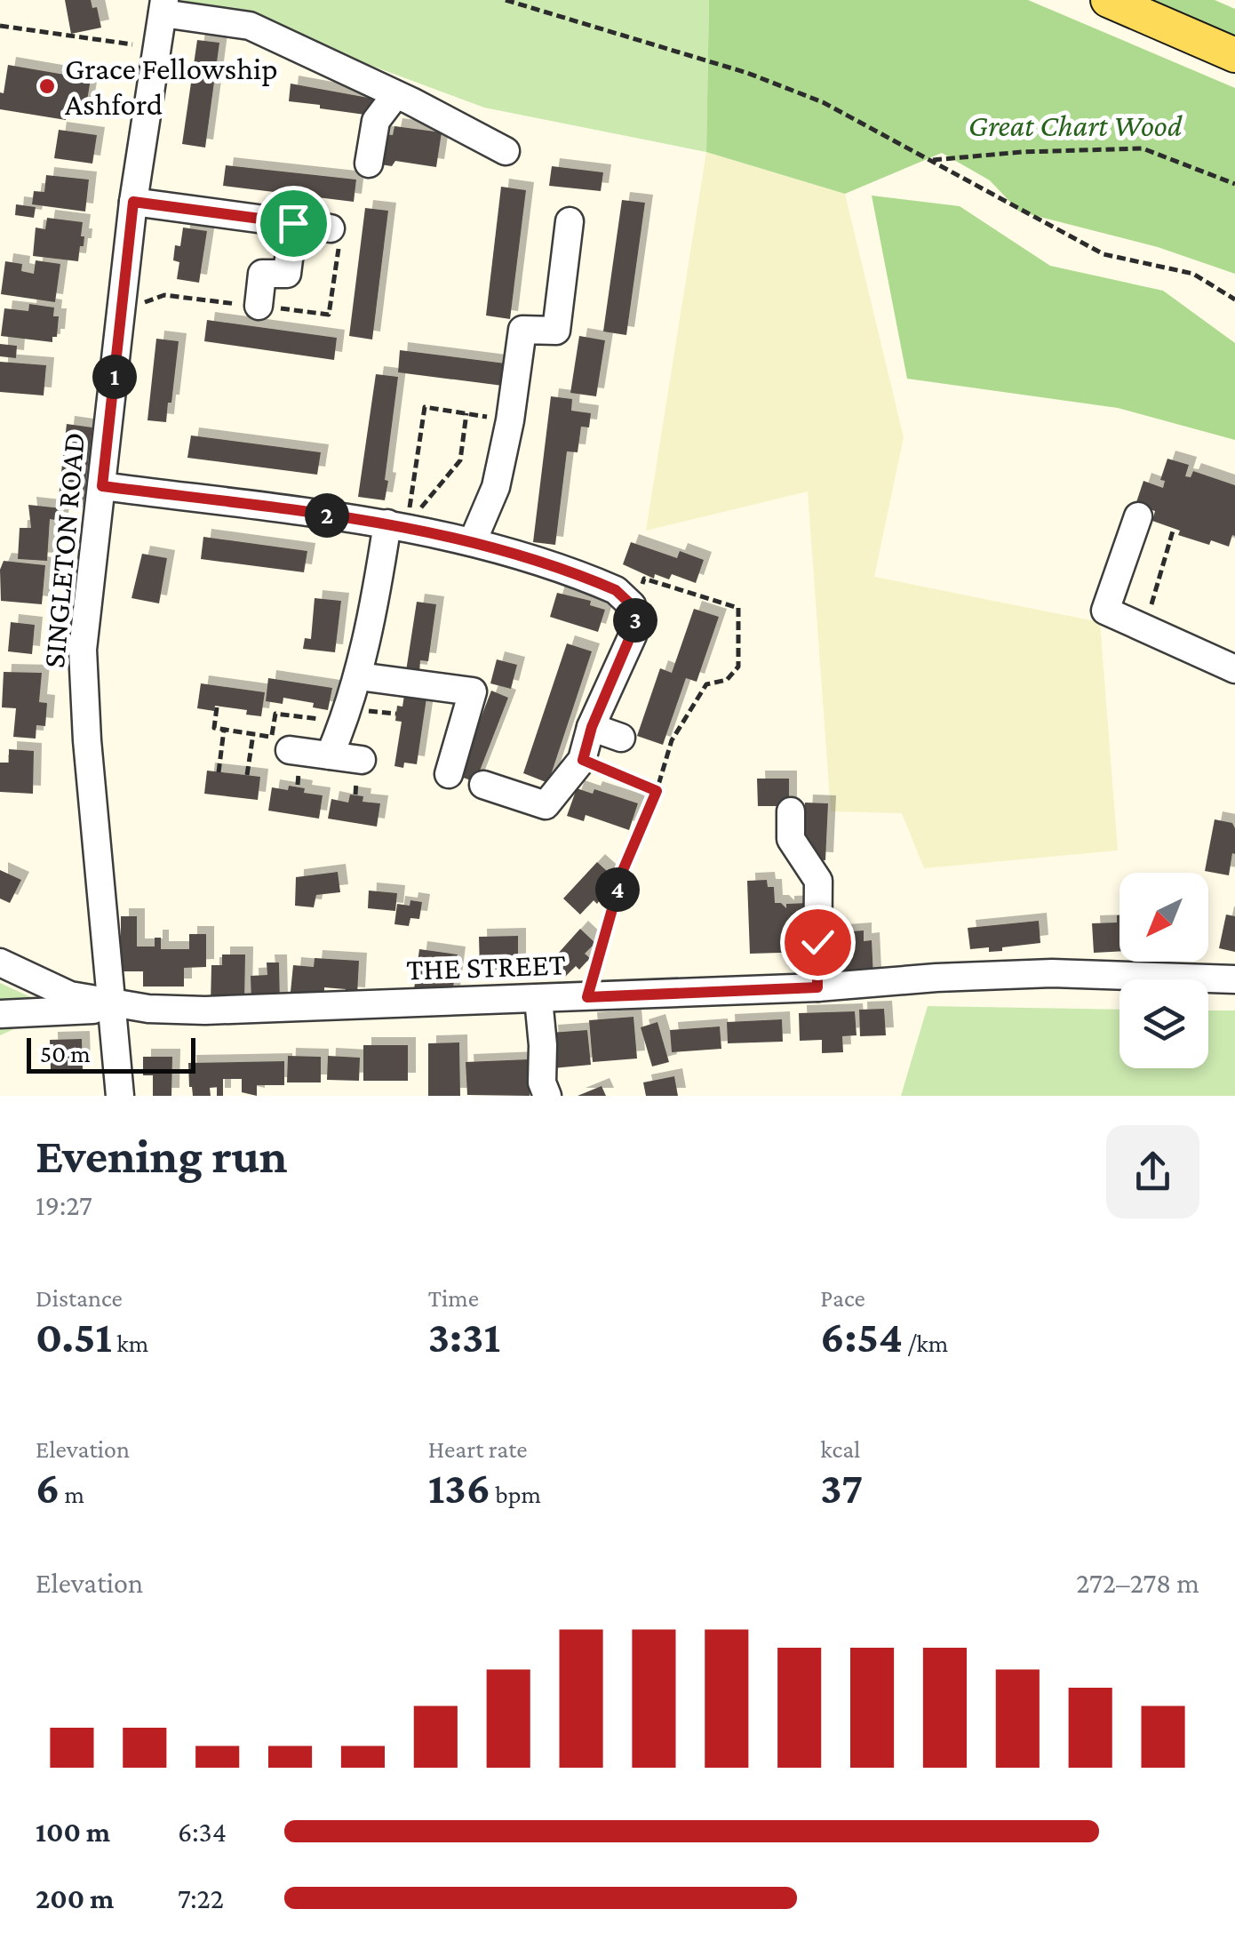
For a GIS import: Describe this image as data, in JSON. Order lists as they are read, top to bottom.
{
  "streets": {
    "street": ["SINGLETON ROAD", "THE STREET"]
  },
  "crossings": [
    ["SINGLETON ROAD", "THE STREET"]
  ],
  "parks": ["Great Chart Wood"],
  "places": ["Grace Fellowship Ashford"],
  "scale_bar": "50 m",
  "north": "bottom left",
  "page": {
    "pins": [
      "1",
      "2",
      "3",
      "4"
    ],
    "scale": "50 m",
    "heading": ["Evening run", "19:27"],
    "stats": [
      ["Distance", "0.51 km"],
      ["Time", "3:31"],
      ["Pace", "6:54 /km"],
      ["Elevation", "6 m"],
      ["Heart rate", "136 bpm"],
      ["kcal", "37"]
    ],
    "chart": ["Elevation", "272–278 m"],
    "list": [
      {
        "name": "100 m",
        "note": "6:34"
      },
      {
        "name": "200 m",
        "note": "7:22"
      }
    ]
  }
}
